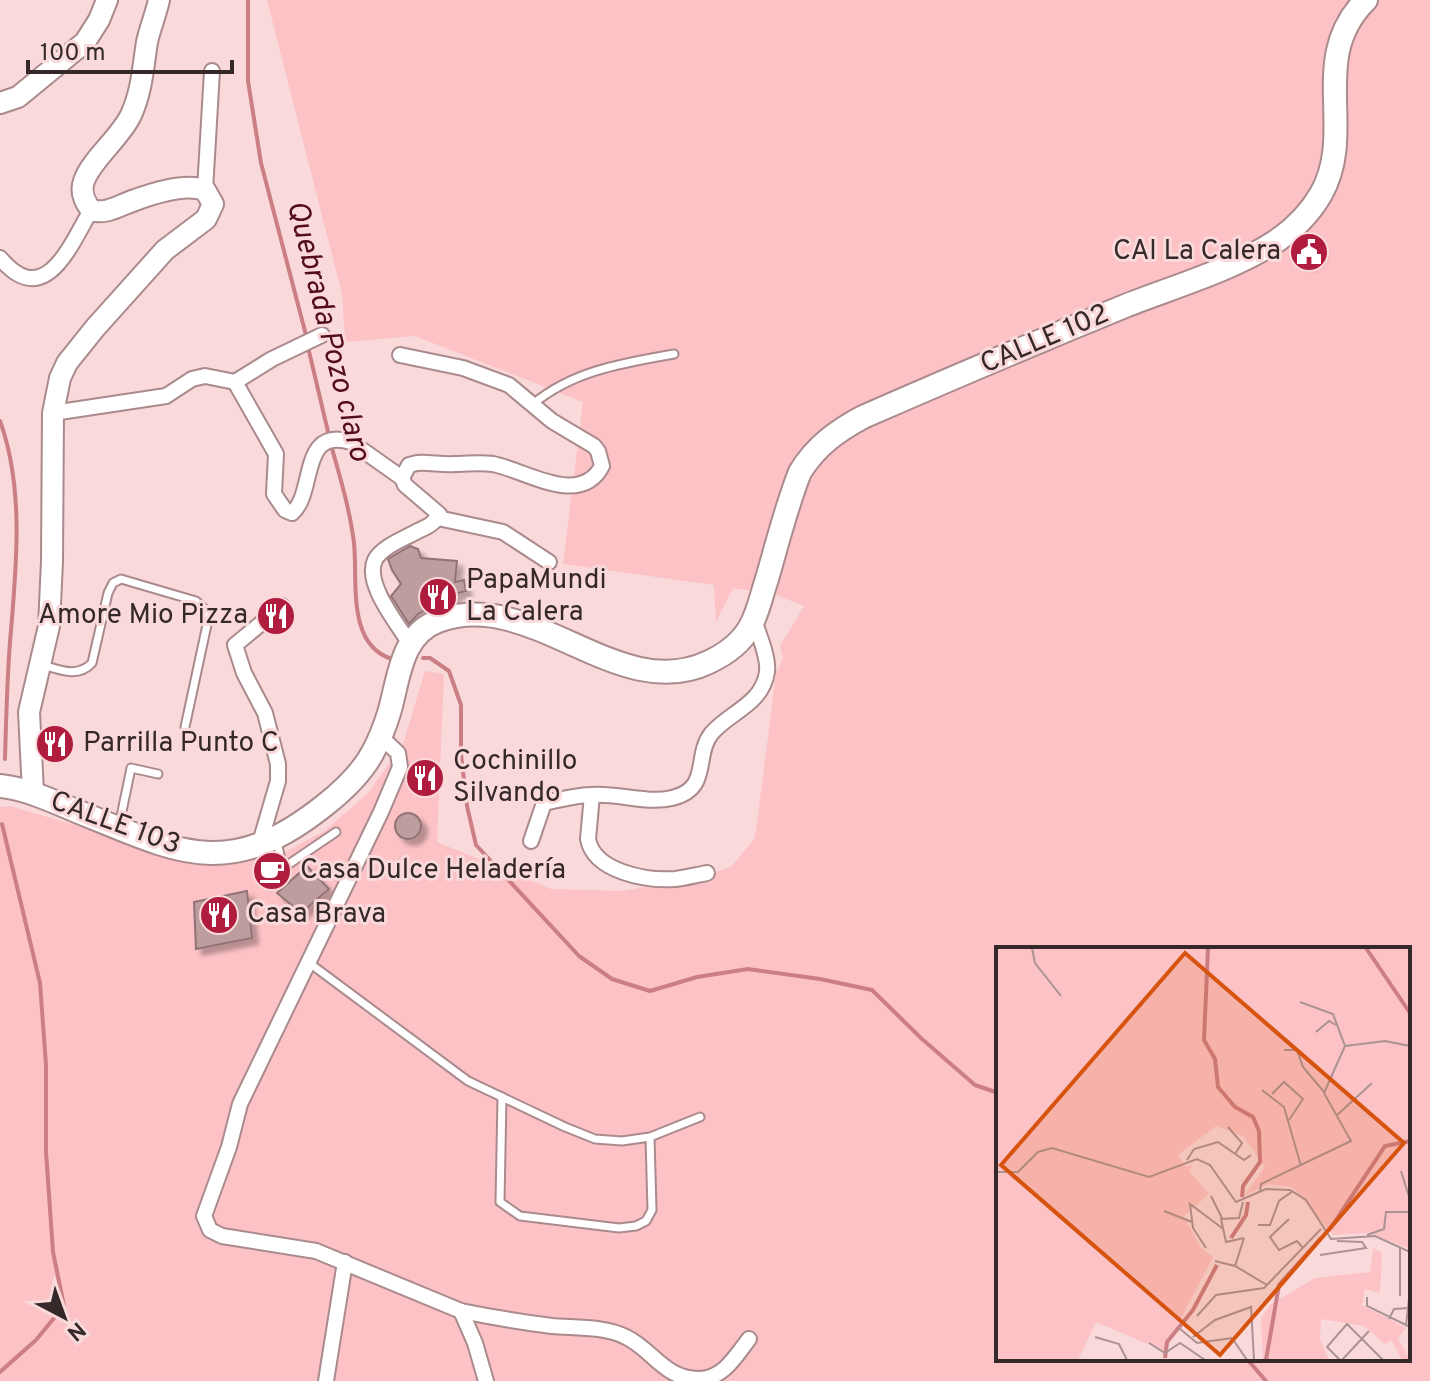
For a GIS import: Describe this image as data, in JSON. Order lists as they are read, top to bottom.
{
  "streets": {
    "main road": ["CALLE 102", "CALLE 103"]
  },
  "water": ["Quebrada Pozo claro"],
  "places": {
    "public building": ["CAI La Calera"],
    "restaurant": [
      "PapaMundi La Calera",
      "Amore Mio Pizza",
      "Parrilla Punto C",
      "Cochinillo Silvando",
      "Casa Brava"
    ],
    "cafe": ["Casa Dulce Heladería"]
  },
  "scale_bar": "100 m",
  "north": "bottom right"
}
